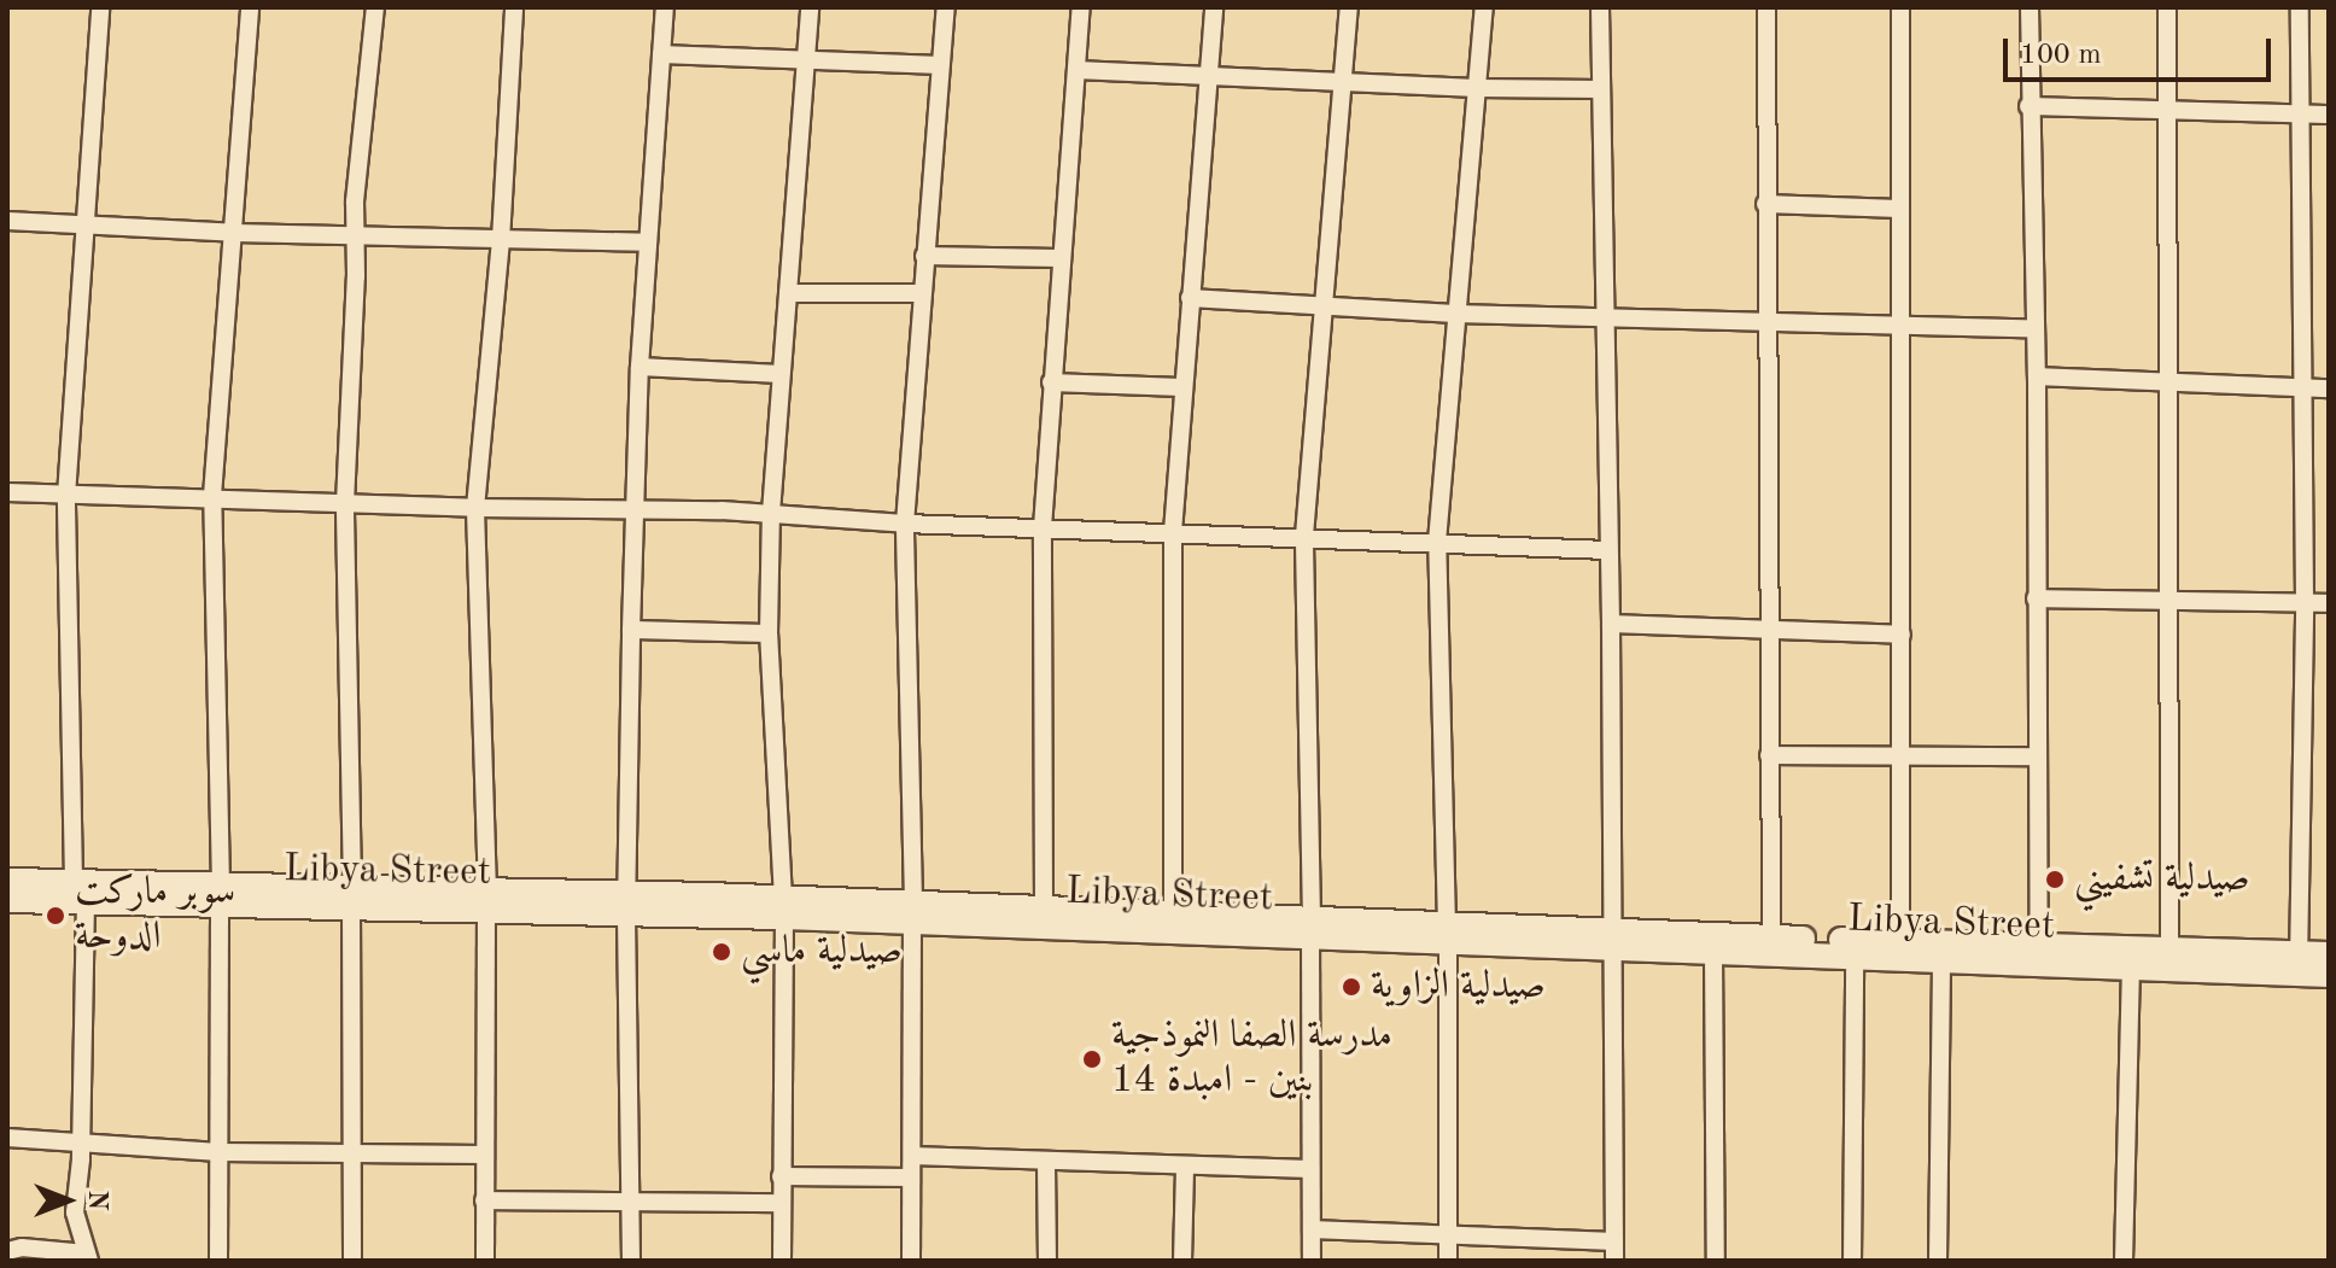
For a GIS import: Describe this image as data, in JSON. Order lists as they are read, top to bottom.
{
  "streets": {
    "main road": ["Libya Street"]
  },
  "places": [
    "صيدلية تشفيني",
    "سوبر ماركت الدوحة",
    "صيدلية ماسي",
    "صيدلية الزاوية",
    "مدرسة الصفا النموذجية بنين - امبدة 14"
  ],
  "scale_bar": "100 m",
  "north": "right"
}
